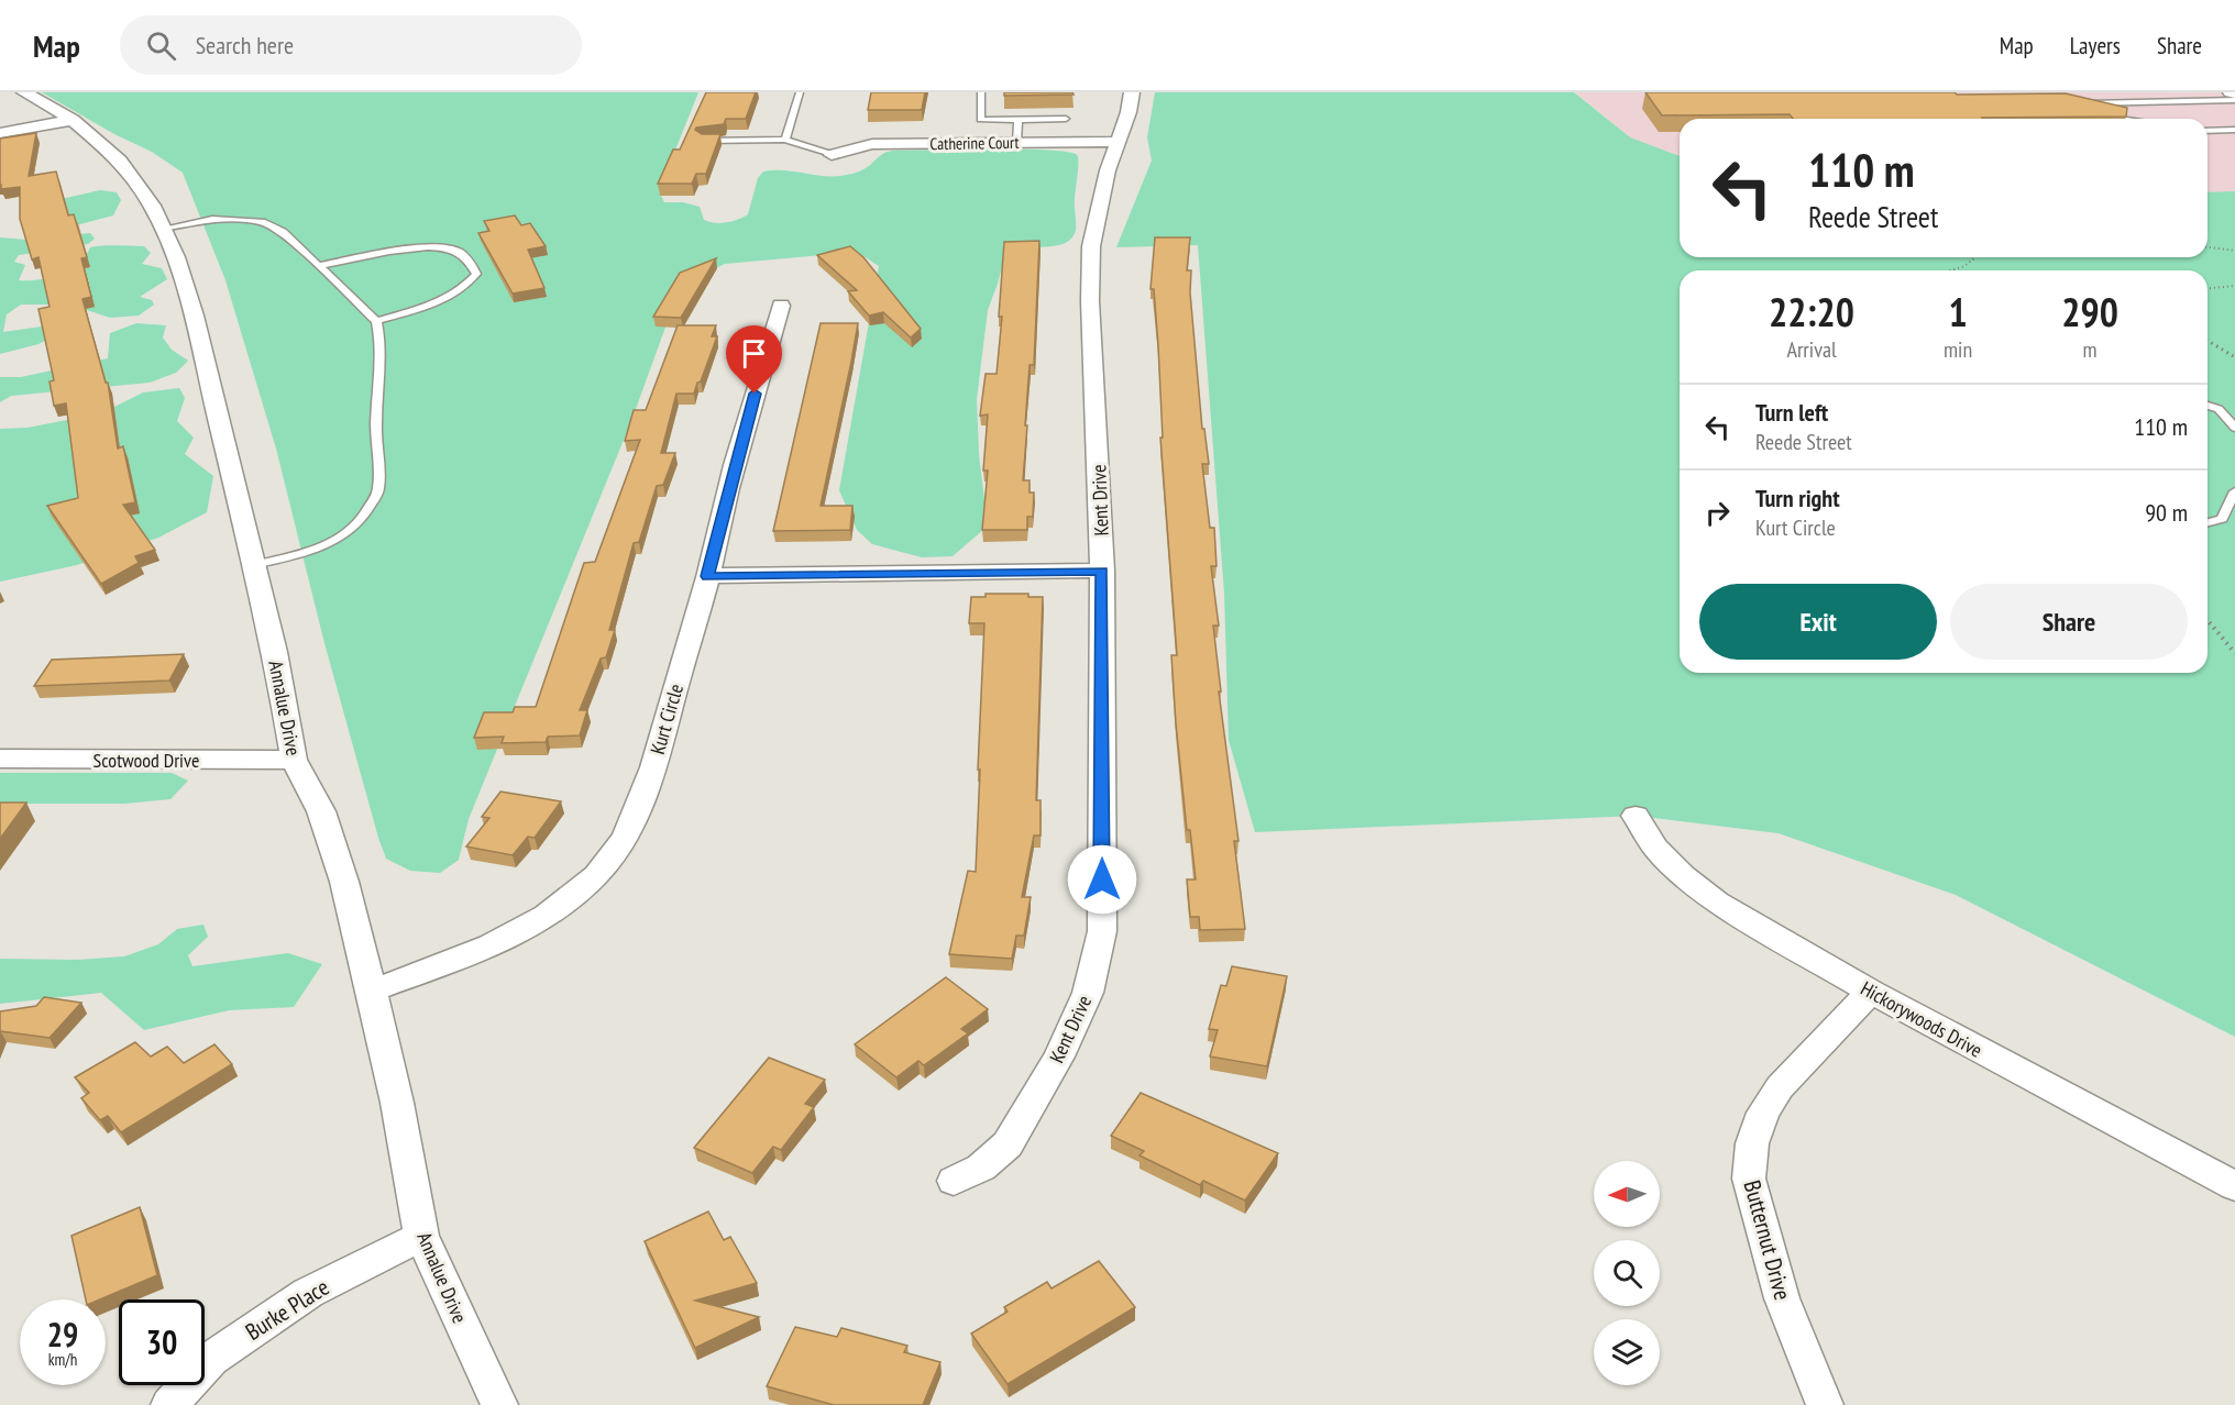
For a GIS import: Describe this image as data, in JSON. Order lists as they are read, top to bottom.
{
  "streets": {
    "street": [
      "Catherine Court",
      "Kent Drive",
      "Annalue Drive",
      "Kurt Circle",
      "Scotwood Drive",
      "Hickorywoods Drive",
      "Butternut Drive",
      "Burke Place"
    ]
  },
  "crossings": [
    ["Catherine Court", "Kent Drive"],
    ["Annalue Drive", "Kurt Circle"],
    ["Annalue Drive", "Scotwood Drive"],
    ["Annalue Drive", "Burke Place"],
    ["Hickorywoods Drive", "Butternut Drive"]
  ],
  "north": "left",
  "page": {
    "header": "Map",
    "search": "Search here",
    "nav": ["Map", "Layers", "Share"],
    "turn": ["110 m", "Reede Street"],
    "eta": [
      "22:20",
      "Arrival",
      "1",
      "min",
      "290",
      "m"
    ],
    "list": [
      {
        "name": "Turn left",
        "note": "Reede Street",
        "value": "110 m"
      },
      {
        "name": "Turn right",
        "note": "Kurt Circle",
        "value": "90 m"
      }
    ],
    "buttons": ["Exit", "Share"],
    "speed": "29 km/h",
    "limit": "30"
  }
}
